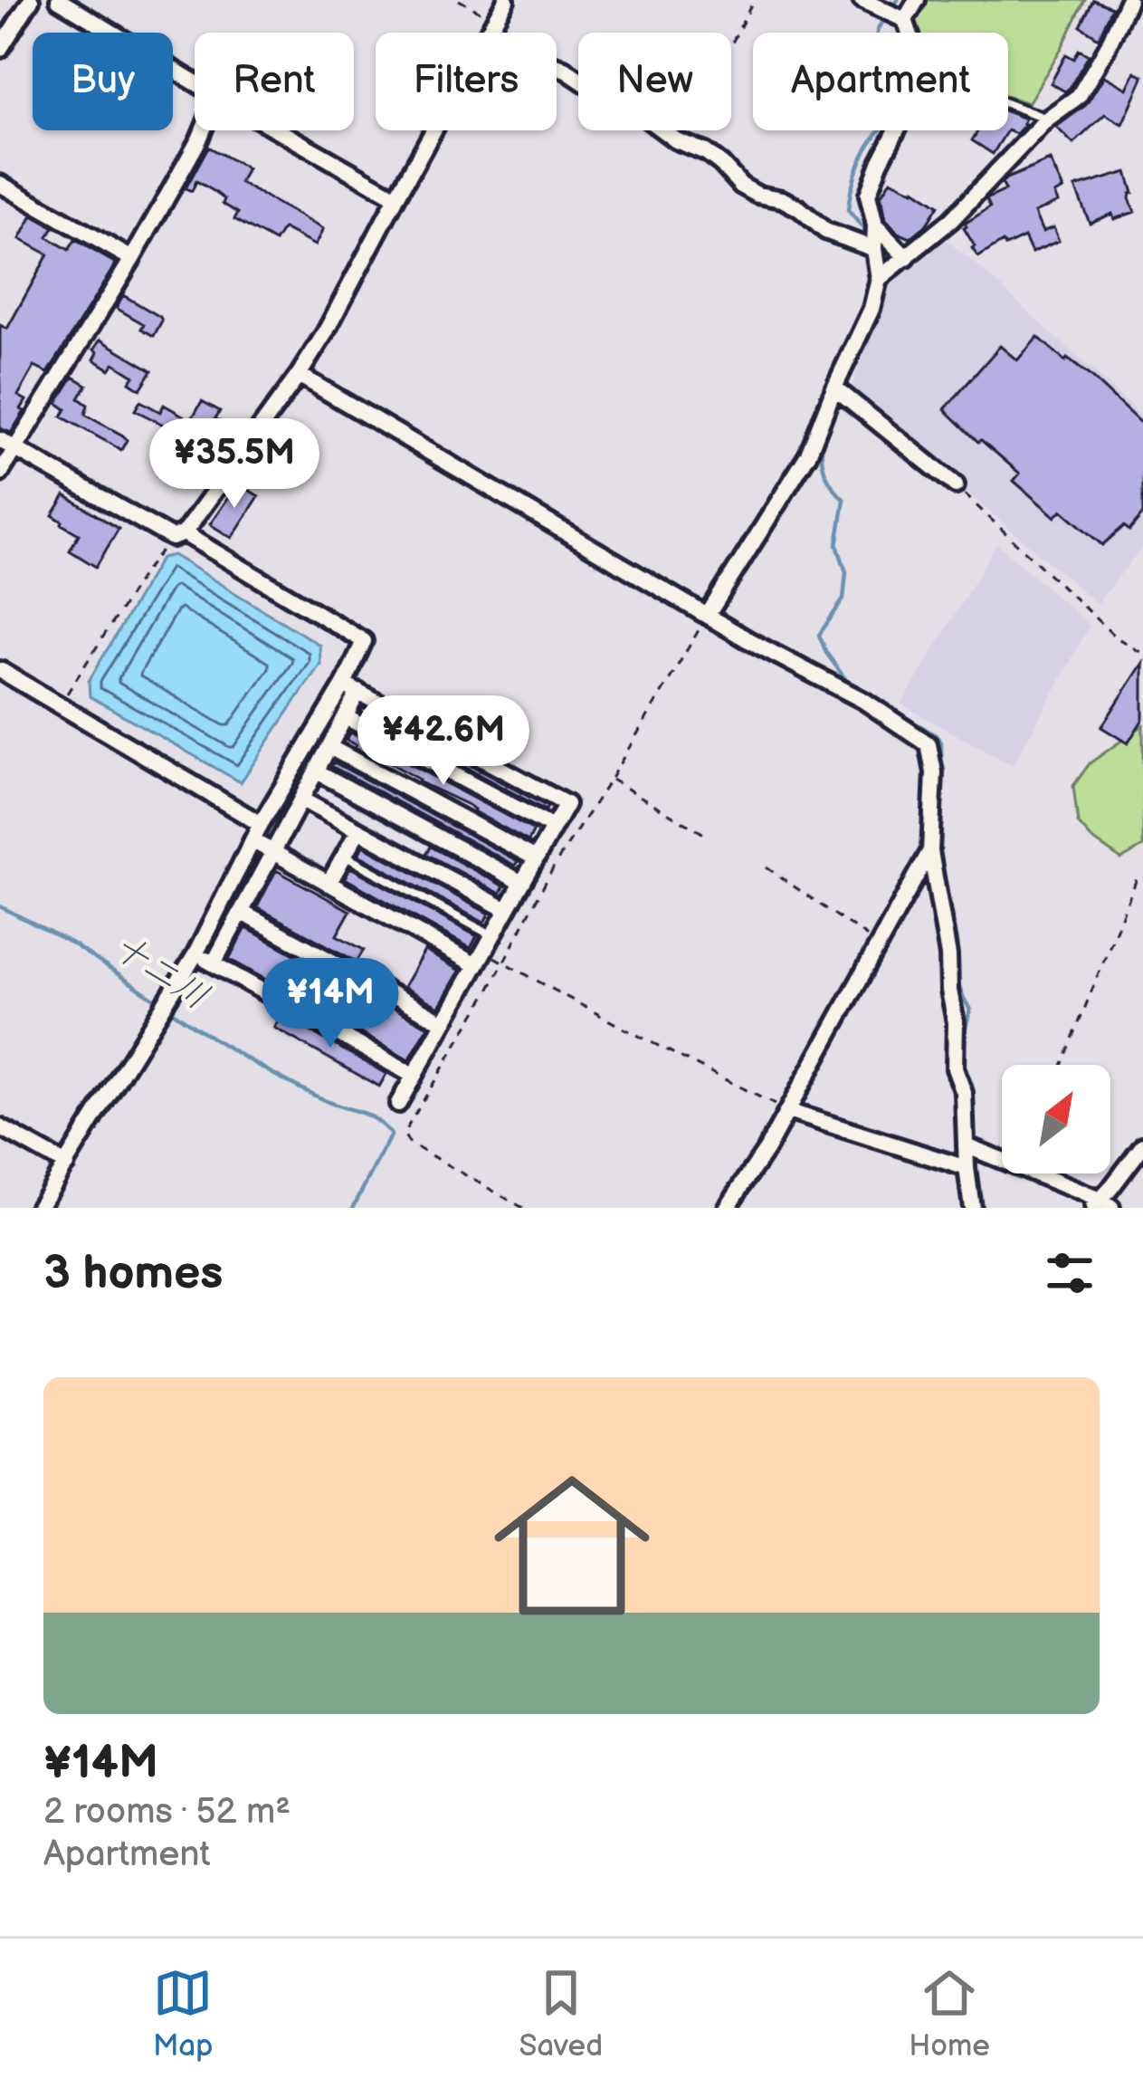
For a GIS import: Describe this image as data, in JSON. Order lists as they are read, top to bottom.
{
  "water": ["十二川"],
  "north": "top right",
  "page": {
    "chip": [
      "Buy",
      "Rent",
      "Filters",
      "New",
      "Apartment"
    ],
    "price": ["¥35.5M", "¥42.6M", "¥14M"],
    "heading": "3 homes",
    "list": [
      {
        "name": "¥14M",
        "note": "2 rooms · 52 m² · Apartment"
      }
    ],
    "tabs": ["Map", "Saved", "Home"]
  }
}
